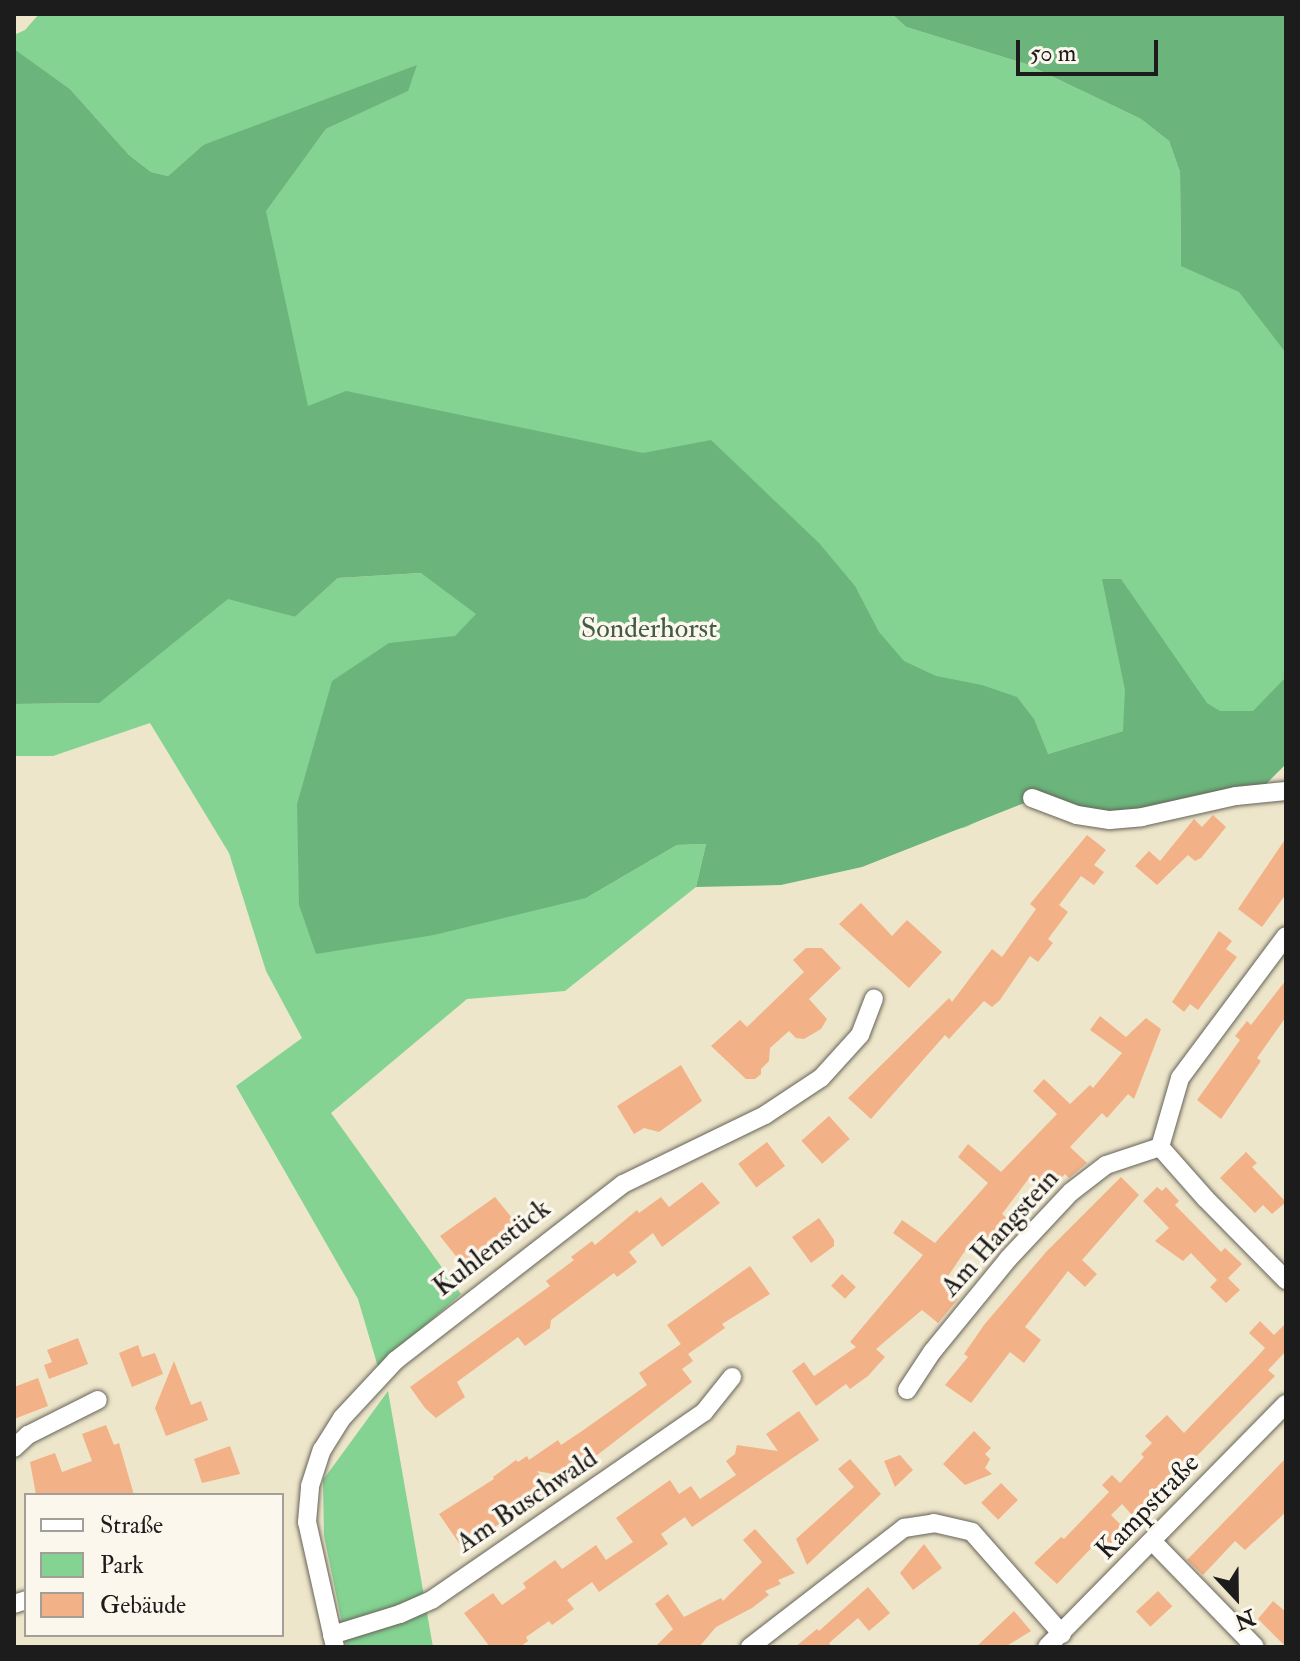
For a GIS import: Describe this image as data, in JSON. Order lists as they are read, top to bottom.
{
  "streets": {
    "street": [
      "Am Hangstein",
      "Kuhlenstück",
      "Am Buschwald",
      "Kampstraße"
    ]
  },
  "crossings": [
    ["Kuhlenstück", "Am Buschwald"]
  ],
  "parks": ["Sonderhorst"],
  "legend": ["Straße", "Park", "Gebäude"],
  "scale_bar": "50 m",
  "north": "bottom"
}
